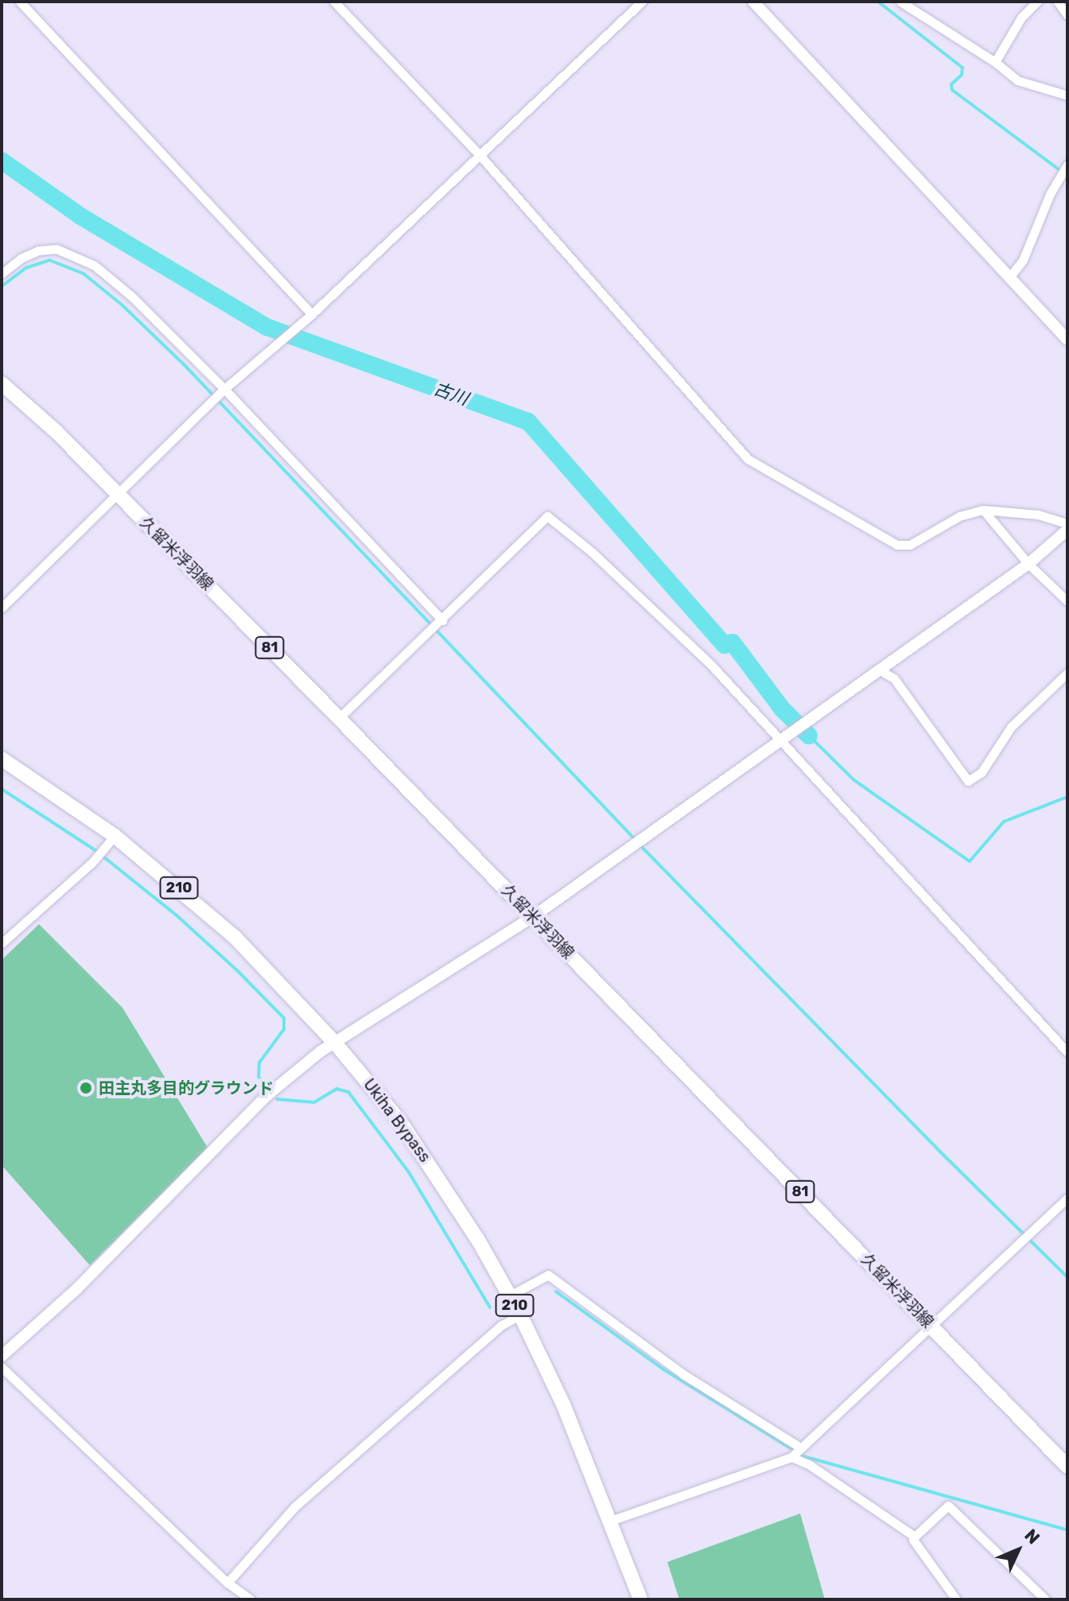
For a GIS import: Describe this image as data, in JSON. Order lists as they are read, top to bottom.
{
  "streets": {
    "main road": [
      "久留米浮羽線",
      "81",
      "210",
      "Ukiha Bypass"
    ]
  },
  "water": ["古川"],
  "places": ["田主丸多目的グラウンド"],
  "north": "top right"
}
